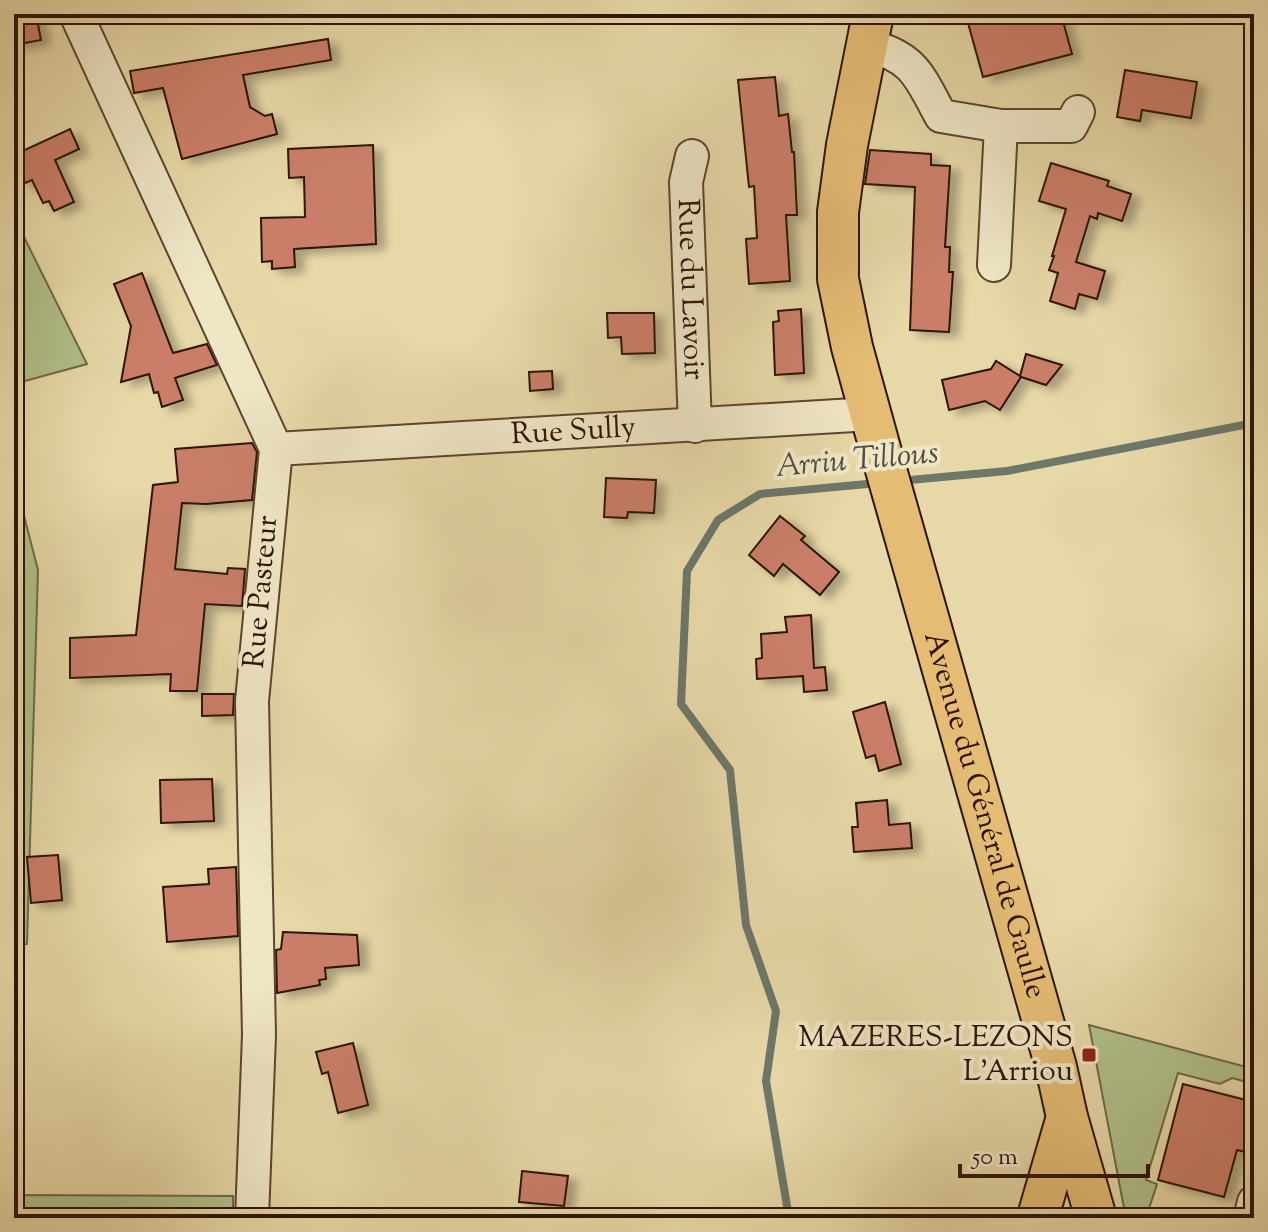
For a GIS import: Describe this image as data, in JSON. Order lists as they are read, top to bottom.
{
  "streets": {
    "main road": ["Avenue du Général de Gaulle"],
    "street": ["Rue du Lavoir", "Rue Sully", "Rue Pasteur"]
  },
  "crossings": [
    ["Rue du Lavoir", "Rue Sully"],
    ["Rue Sully", "Rue Pasteur"],
    ["Rue Sully", "Avenue du Général de Gaulle"]
  ],
  "water": ["Arriu Tillous"],
  "places": {
    "transit": ["MAZERES-LEZONS L'Arriou"]
  },
  "scale_bar": "50 m"
}
